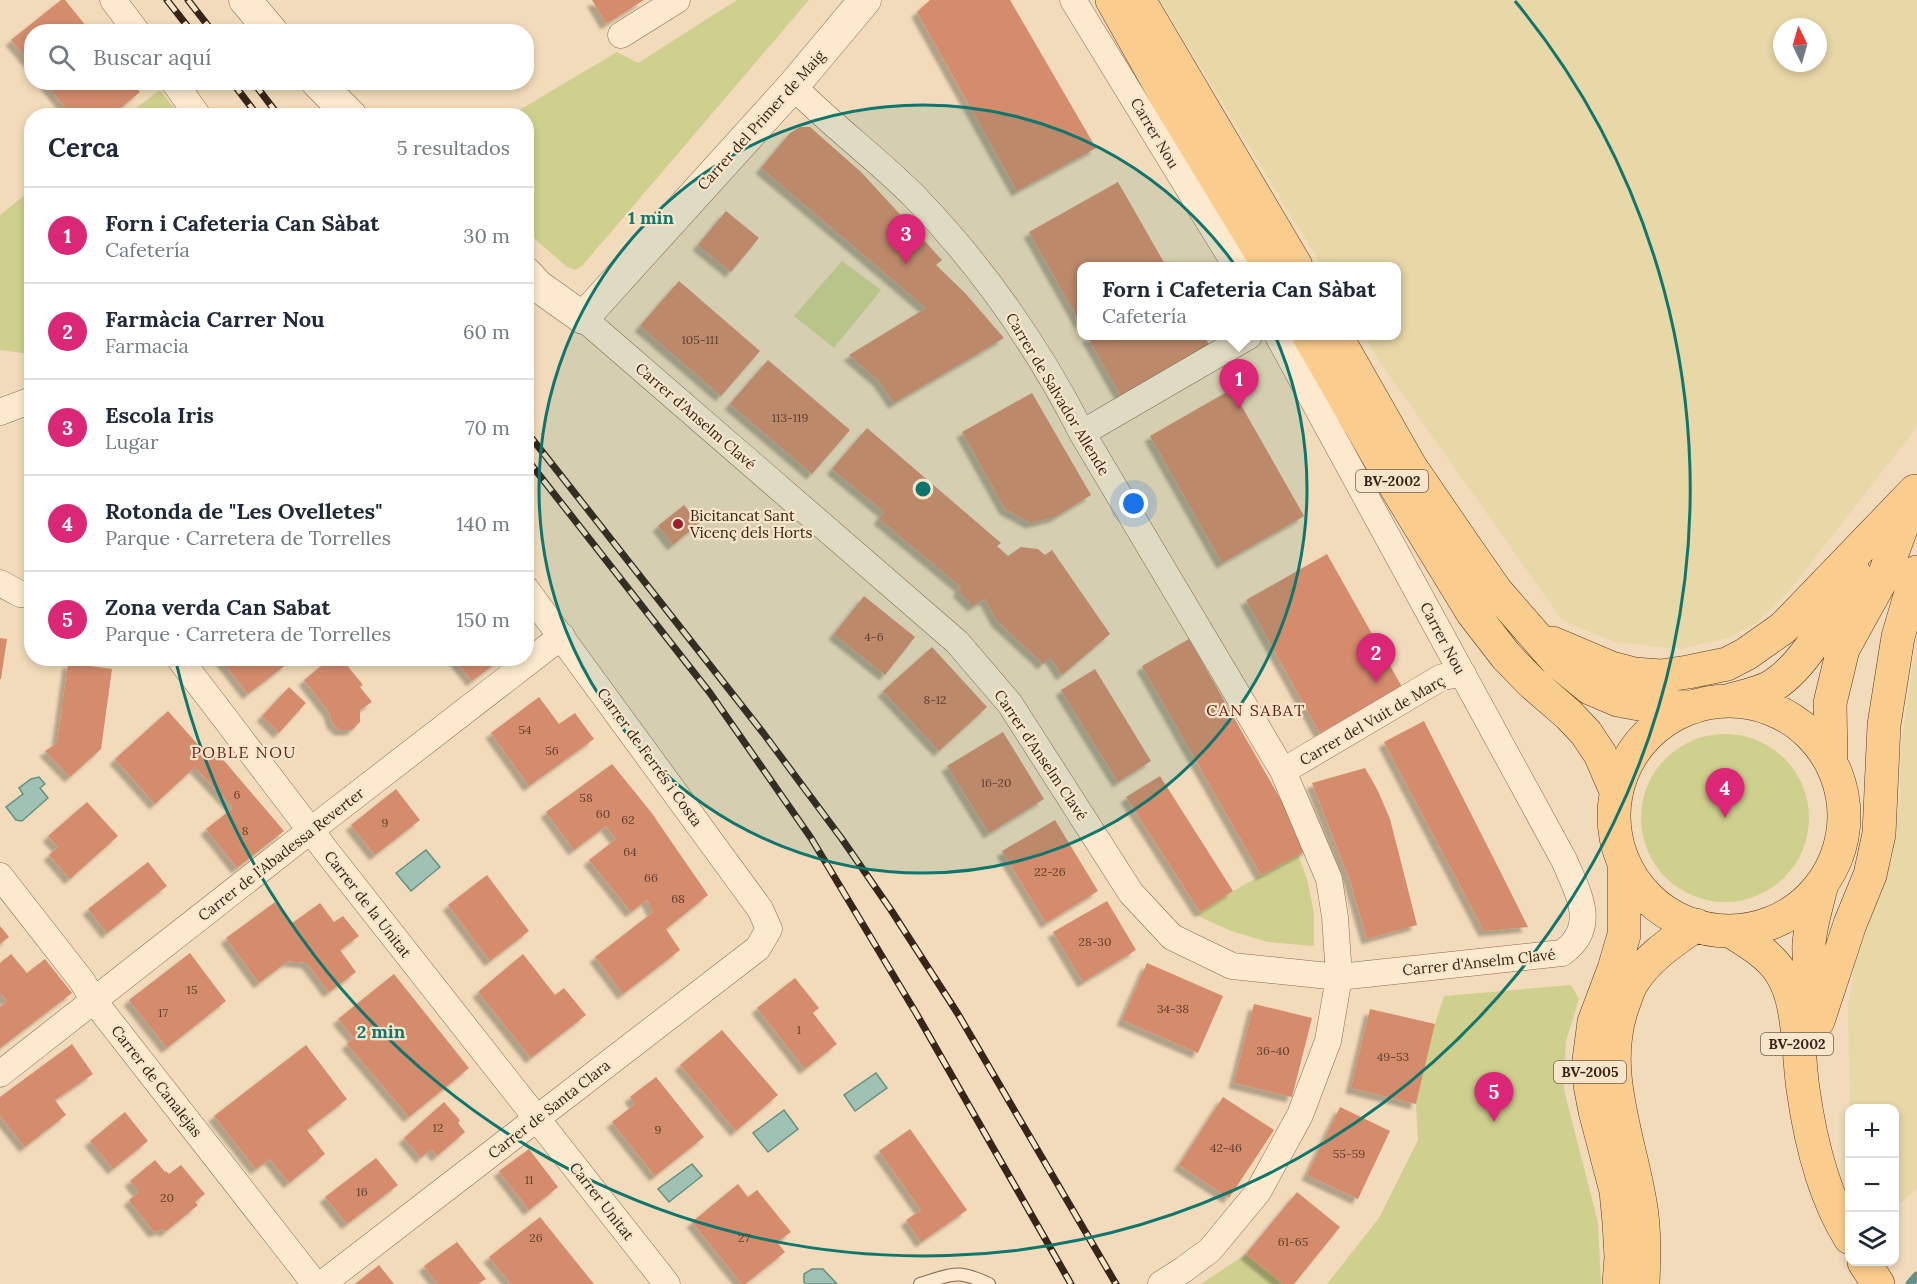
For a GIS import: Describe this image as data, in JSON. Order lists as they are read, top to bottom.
{
  "streets": {
    "main road": ["BV-2002", "BV-2005"],
    "street": [
      "Carrer del Primer de Maig",
      "Carrer Nou",
      "Carrer de Salvador Allende",
      "Carrer d'Anselm Clavé",
      "Carrer del Vuit de Març",
      "Carrer de Ferrés i Costa",
      "Carrer de l'Abadessa Reverter",
      "Carrer de la Unitat",
      "Carrer de Canalejas",
      "Carrer de Santa Clara",
      "Carrer Unitat"
    ]
  },
  "crossings": [
    ["Carrer del Primer de Maig", "Carrer de Salvador Allende"],
    ["Carrer del Primer de Maig", "Carrer d'Anselm Clavé"],
    ["Carrer Nou", "Carrer d'Anselm Clavé"],
    ["Carrer Nou", "Carrer del Vuit de Març"],
    ["Carrer de Salvador Allende", "Carrer d'Anselm Clavé"],
    ["Carrer de Salvador Allende", "Carrer del Vuit de Març"],
    ["BV-2002", "BV-2005"],
    ["Carrer de Ferrés i Costa", "Carrer de l'Abadessa Reverter"],
    ["Carrer de Ferrés i Costa", "Carrer de Santa Clara"],
    ["Carrer de l'Abadessa Reverter", "Carrer de la Unitat"],
    ["Carrer de l'Abadessa Reverter", "Carrer de Canalejas"],
    ["Carrer de la Unitat", "Carrer de Santa Clara"],
    ["Carrer de la Unitat", "Carrer Unitat"],
    ["Carrer de Santa Clara", "Carrer Unitat"]
  ],
  "districts": ["CAN SABAT", "POBLE NOU"],
  "places": ["Bicitancat Sant Vicenç dels Horts"],
  "house_numbers": [
    "105-111",
    "113-119",
    "4-6",
    "8-12",
    "54",
    "56",
    "16-20",
    "6",
    "58",
    "60",
    "62",
    "9",
    "8",
    "64",
    "22-26",
    "66",
    "68",
    "28-30",
    "15",
    "34-38",
    "17",
    "1",
    "36-40",
    "49-53",
    "12",
    "9",
    "42-46",
    "55-59",
    "11",
    "16",
    "20",
    "26",
    "27",
    "61-65"
  ],
  "north": "top",
  "page": {
    "search": "Buscar aquí",
    "heading": ["Cerca", "5 resultados"],
    "list": [
      {
        "mark": "1",
        "name": "Forn i Cafeteria Can Sàbat",
        "note": "Cafetería",
        "value": "30 m"
      },
      {
        "mark": "2",
        "name": "Farmàcia Carrer Nou",
        "note": "Farmacia",
        "value": "60 m"
      },
      {
        "mark": "3",
        "name": "Escola Iris",
        "note": "Lugar",
        "value": "70 m"
      },
      {
        "mark": "4",
        "name": "Rotonda de \"Les Ovelletes\"",
        "note": "Parque · Carretera de Torrelles",
        "value": "140 m"
      },
      {
        "mark": "5",
        "name": "Zona verda Can Sabat",
        "note": "Parque · Carretera de Torrelles",
        "value": "150 m"
      }
    ],
    "pins": [
      "3",
      "1",
      "2",
      "4",
      "5"
    ],
    "popup": ["Forn i Cafeteria Can Sàbat", "Cafetería"],
    "map_buttons": ["+", "−"]
  },
  "rings": ["1 min", "2 min"]
}
